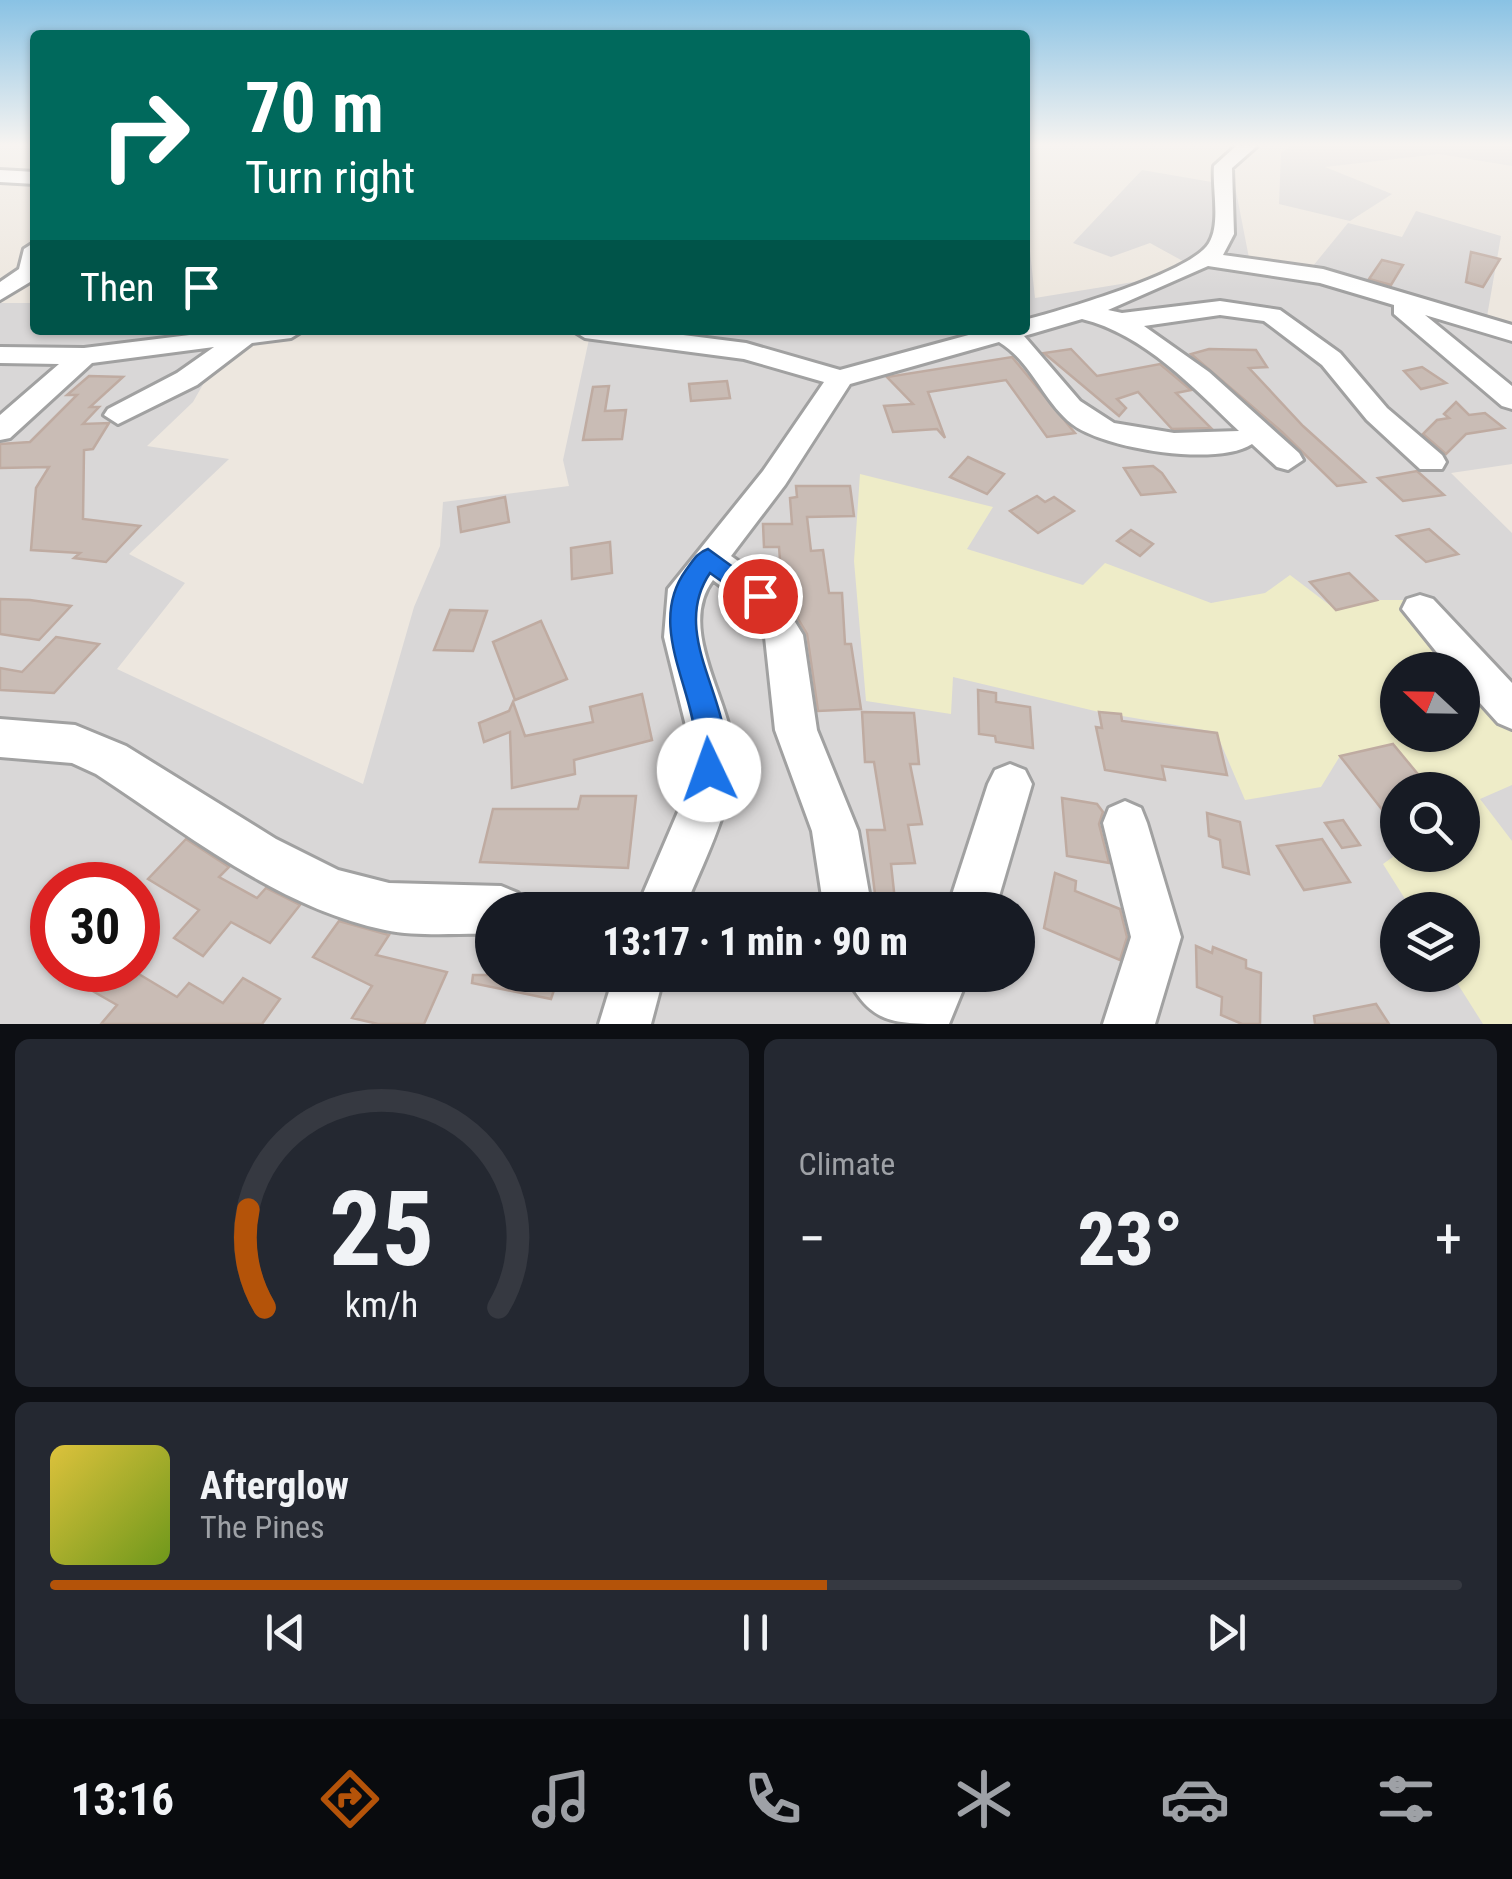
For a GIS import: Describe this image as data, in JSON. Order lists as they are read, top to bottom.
{
  "north": "left",
  "page": {
    "turn": ["70 m", "Turn right"],
    "then": "Then",
    "limit": "30",
    "trip": "13:17 · 1 min · 90 m",
    "tile": "Climate",
    "heat": ["−", "23°", "+"],
    "song": ["Afterglow", "The Pines"],
    "tabs": "13:16",
    "gauge": ["25", "km/h"]
  }
}
